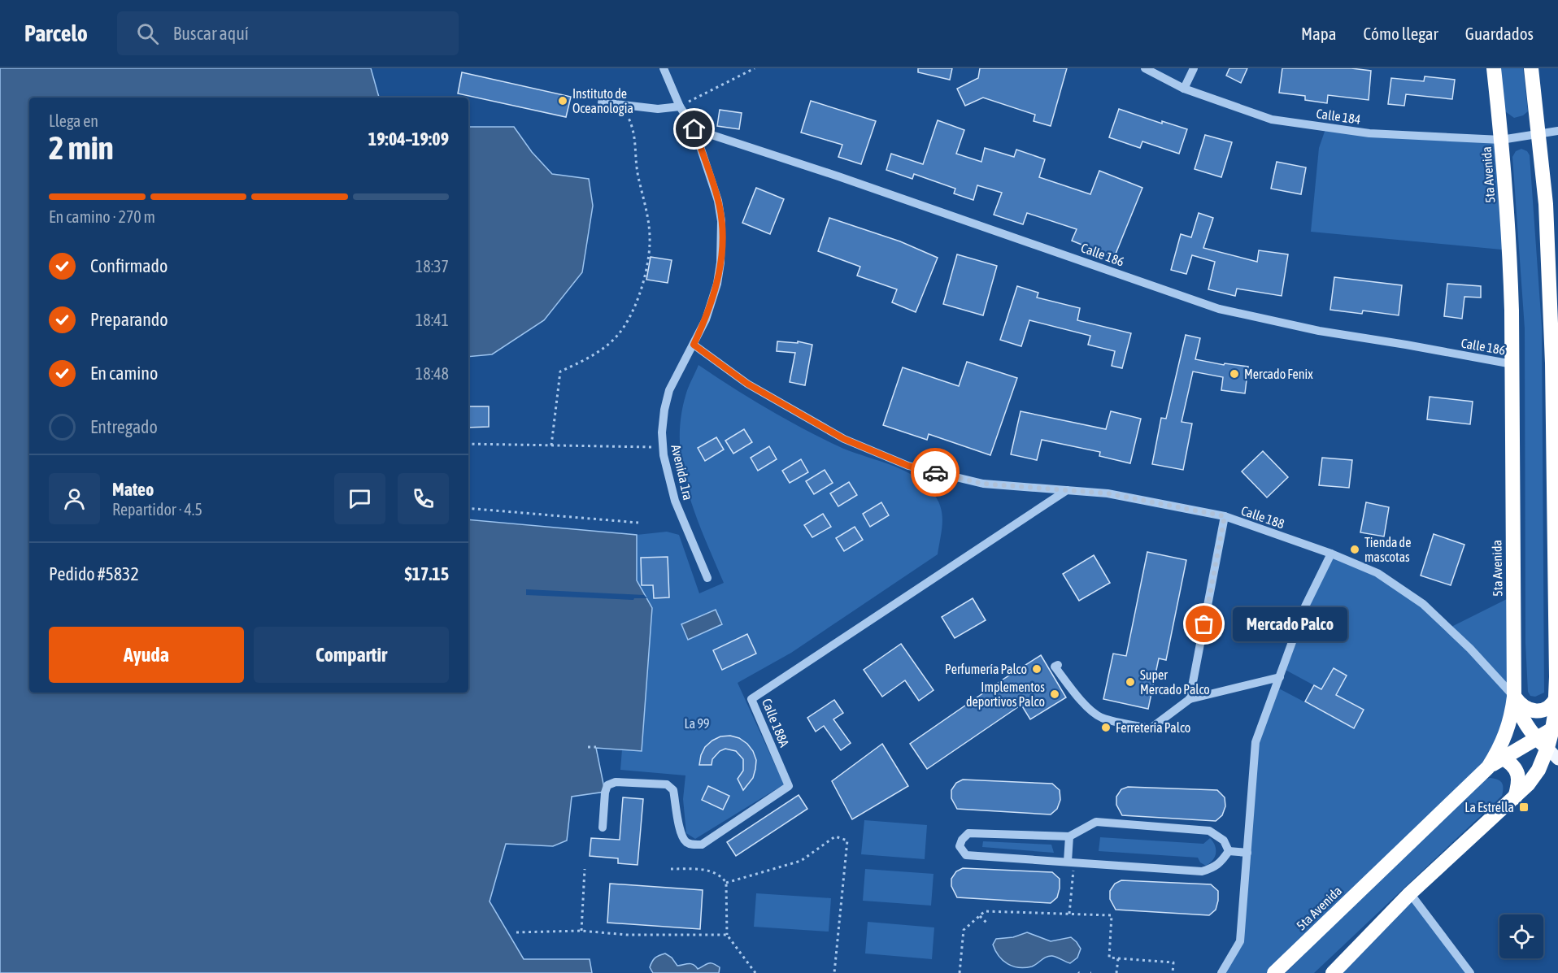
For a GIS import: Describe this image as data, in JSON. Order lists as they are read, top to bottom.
{
  "streets": {
    "highway": ["5ta Avenida"],
    "street": [
      "Calle 184",
      "Calle 186",
      "Avenida 1ra",
      "Calle 188",
      "Calle 188A"
    ]
  },
  "crossings": [
    ["Calle 184", "5ta Avenida"],
    ["5ta Avenida", "Calle 186"],
    ["5ta Avenida", "Calle 188"],
    ["Calle 186", "Avenida 1ra"],
    ["Avenida 1ra", "Calle 188"],
    ["Calle 188", "Calle 188A"]
  ],
  "parks": ["La 99"],
  "places": {
    "other": [
      "Instituto de Oceanologia",
      "Mercado Fenix",
      "Tienda de mascotas",
      "Mercado Palco",
      "Perfumería Palco",
      "Super Mercado Palco",
      "Implementos deportivos Palco",
      "Ferretería Palco"
    ],
    "transit": ["La Estrella"]
  },
  "page": {
    "header": "Parcelo",
    "search": "Buscar aquí",
    "nav": ["Mapa", "Cómo llegar", "Guardados"],
    "heading": ["2 min", "Llega en", "19:04–19:09"],
    "panel": [
      "Mateo",
      "Repartidor · 4.5",
      "Pedido #5832",
      "$17.15"
    ],
    "bar": "En camino · 270 m",
    "list": [
      ["Confirmado", "18:37"],
      ["Preparando", "18:41"],
      ["En camino", "18:48"],
      "Entregado"
    ],
    "bubble": "Mercado Palco",
    "buttons": ["Ayuda", "Compartir"]
  }
}
